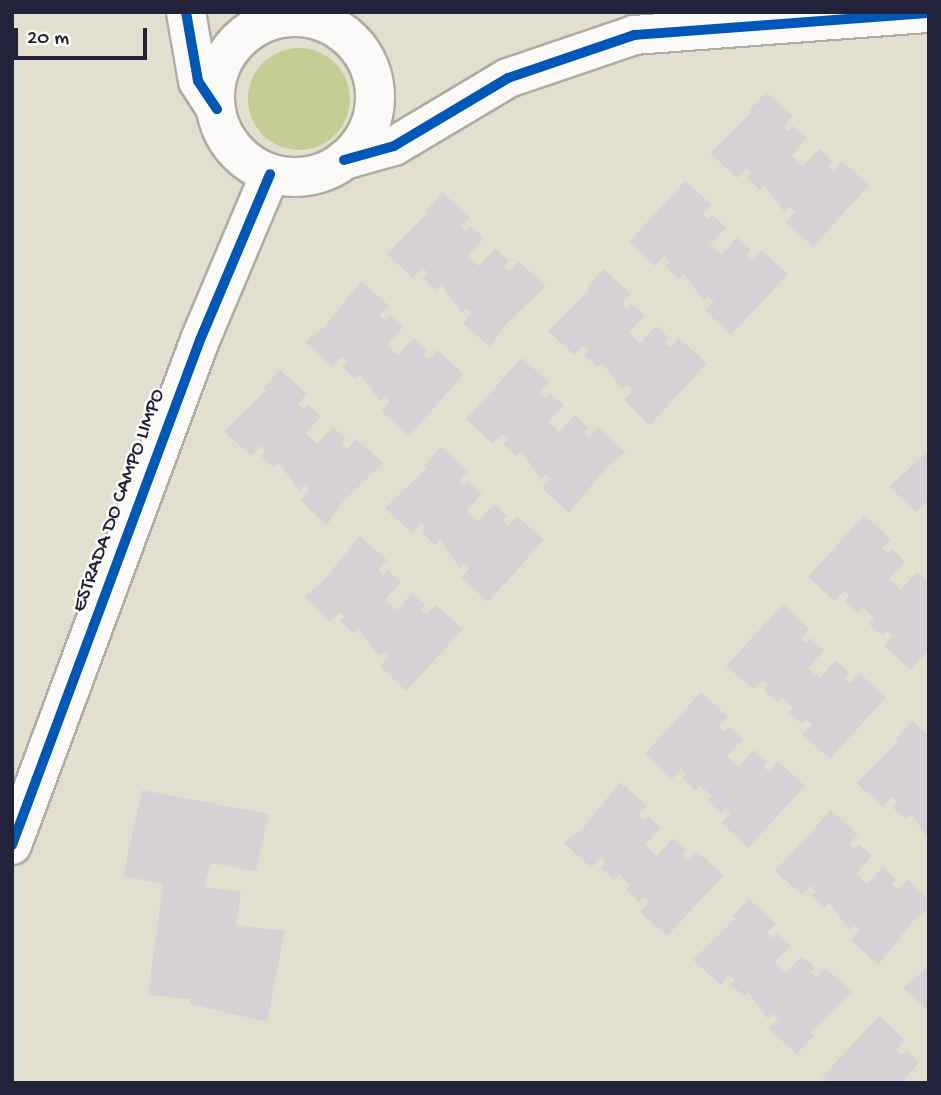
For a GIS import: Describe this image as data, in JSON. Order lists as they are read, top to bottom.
{
  "streets": {
    "street": ["ESTRADA DO CAMPO LIMPO"]
  },
  "scale_bar": "20 m"
}
